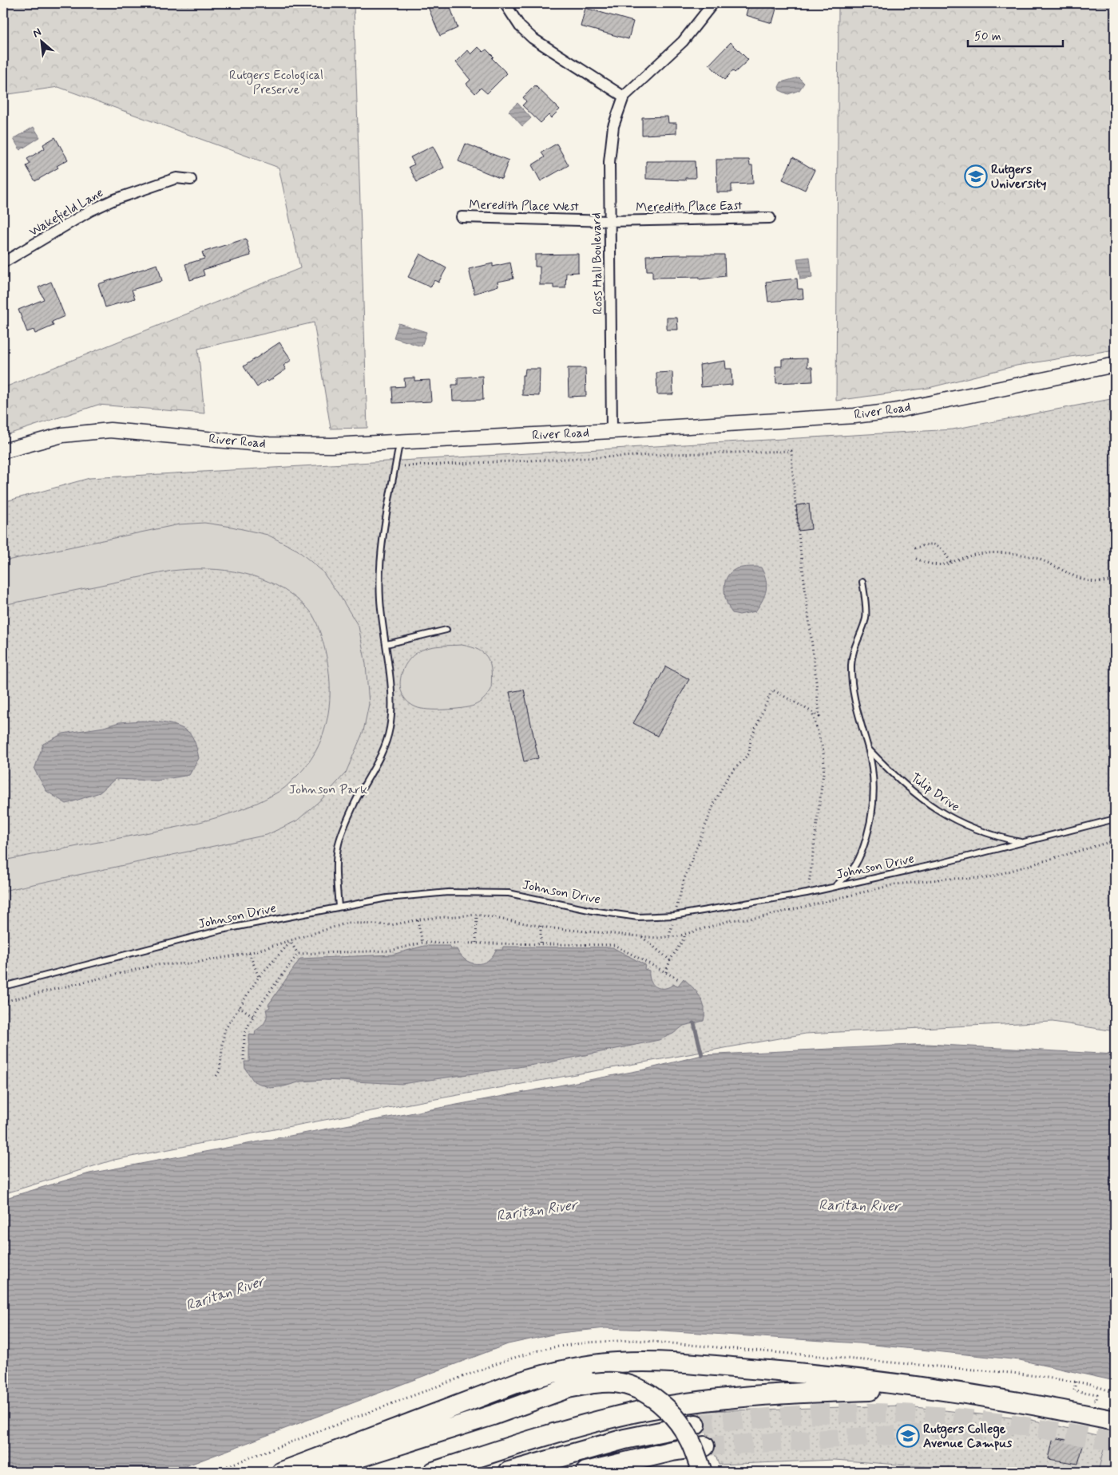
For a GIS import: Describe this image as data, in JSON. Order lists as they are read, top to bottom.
{
  "streets": {
    "street": [
      "Meredith Place West",
      "Meredith Place East",
      "Wakefield Lane",
      "Ross Hall Boulevard",
      "River Road"
    ],
    "lane": ["Tulip Drive", "Johnson Drive"]
  },
  "crossings": [
    ["Meredith Place West", "Meredith Place East"],
    ["Meredith Place West", "Ross Hall Boulevard"],
    ["Meredith Place East", "Ross Hall Boulevard"],
    ["Ross Hall Boulevard", "River Road"],
    ["Tulip Drive", "Johnson Drive"]
  ],
  "water": ["Raritan River"],
  "parks": ["Rutgers Ecological Preserve", "Johnson Park"],
  "places": {
    "school or university": ["Rutgers University", "Rutgers College Avenue Campus"]
  },
  "scale_bar": "50 m",
  "north": "top left"
}
